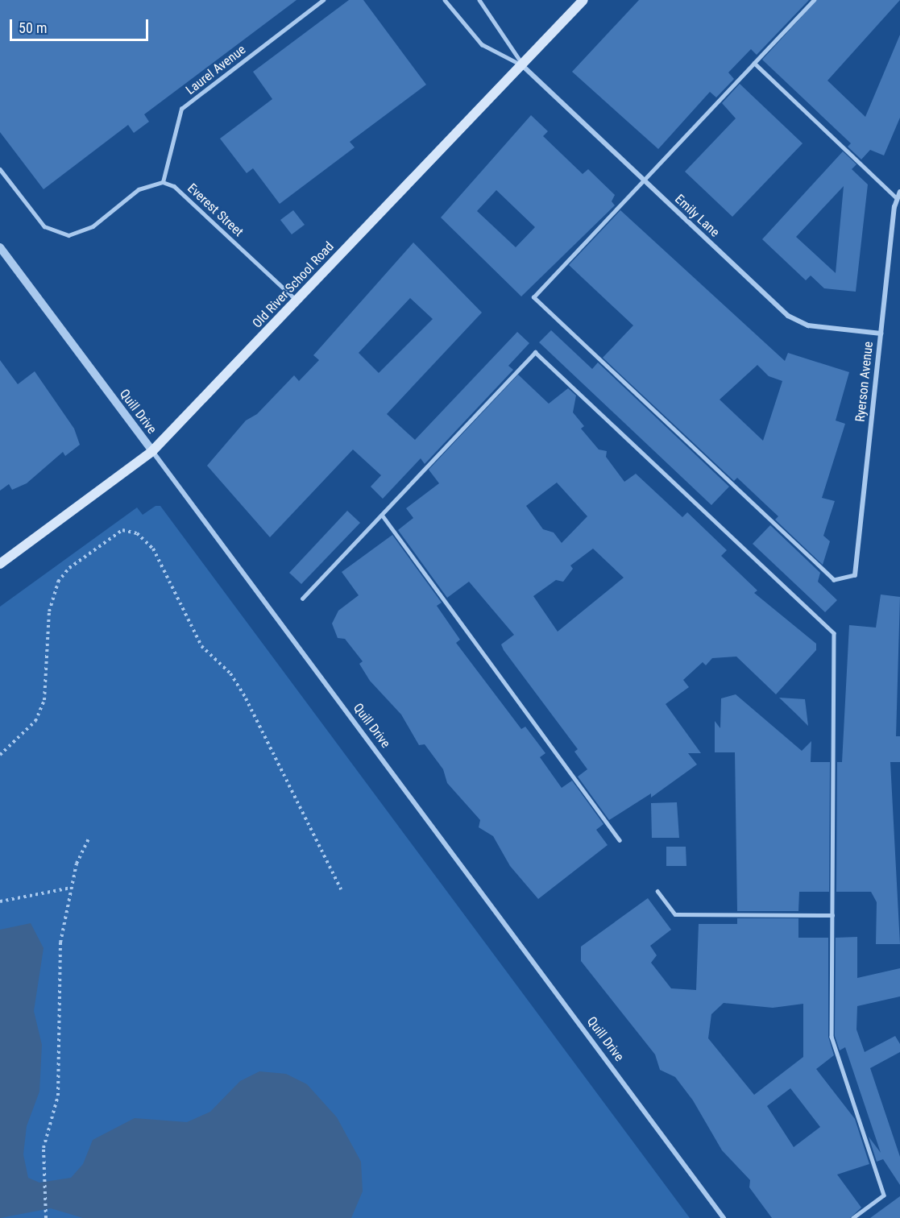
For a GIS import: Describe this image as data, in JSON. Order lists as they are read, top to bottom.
{
  "streets": {
    "main road": ["Old River School Road"],
    "street": ["Emily Lane", "Ryerson Avenue", "Quill Drive"],
    "lane": ["Laurel Avenue", "Everest Street"]
  },
  "crossings": [
    ["Laurel Avenue", "Everest Street"],
    ["Everest Street", "Old River School Road"],
    ["Emily Lane", "Old River School Road"],
    ["Emily Lane", "Ryerson Avenue"],
    ["Old River School Road", "Quill Drive"]
  ],
  "scale_bar": "50 m"
}
